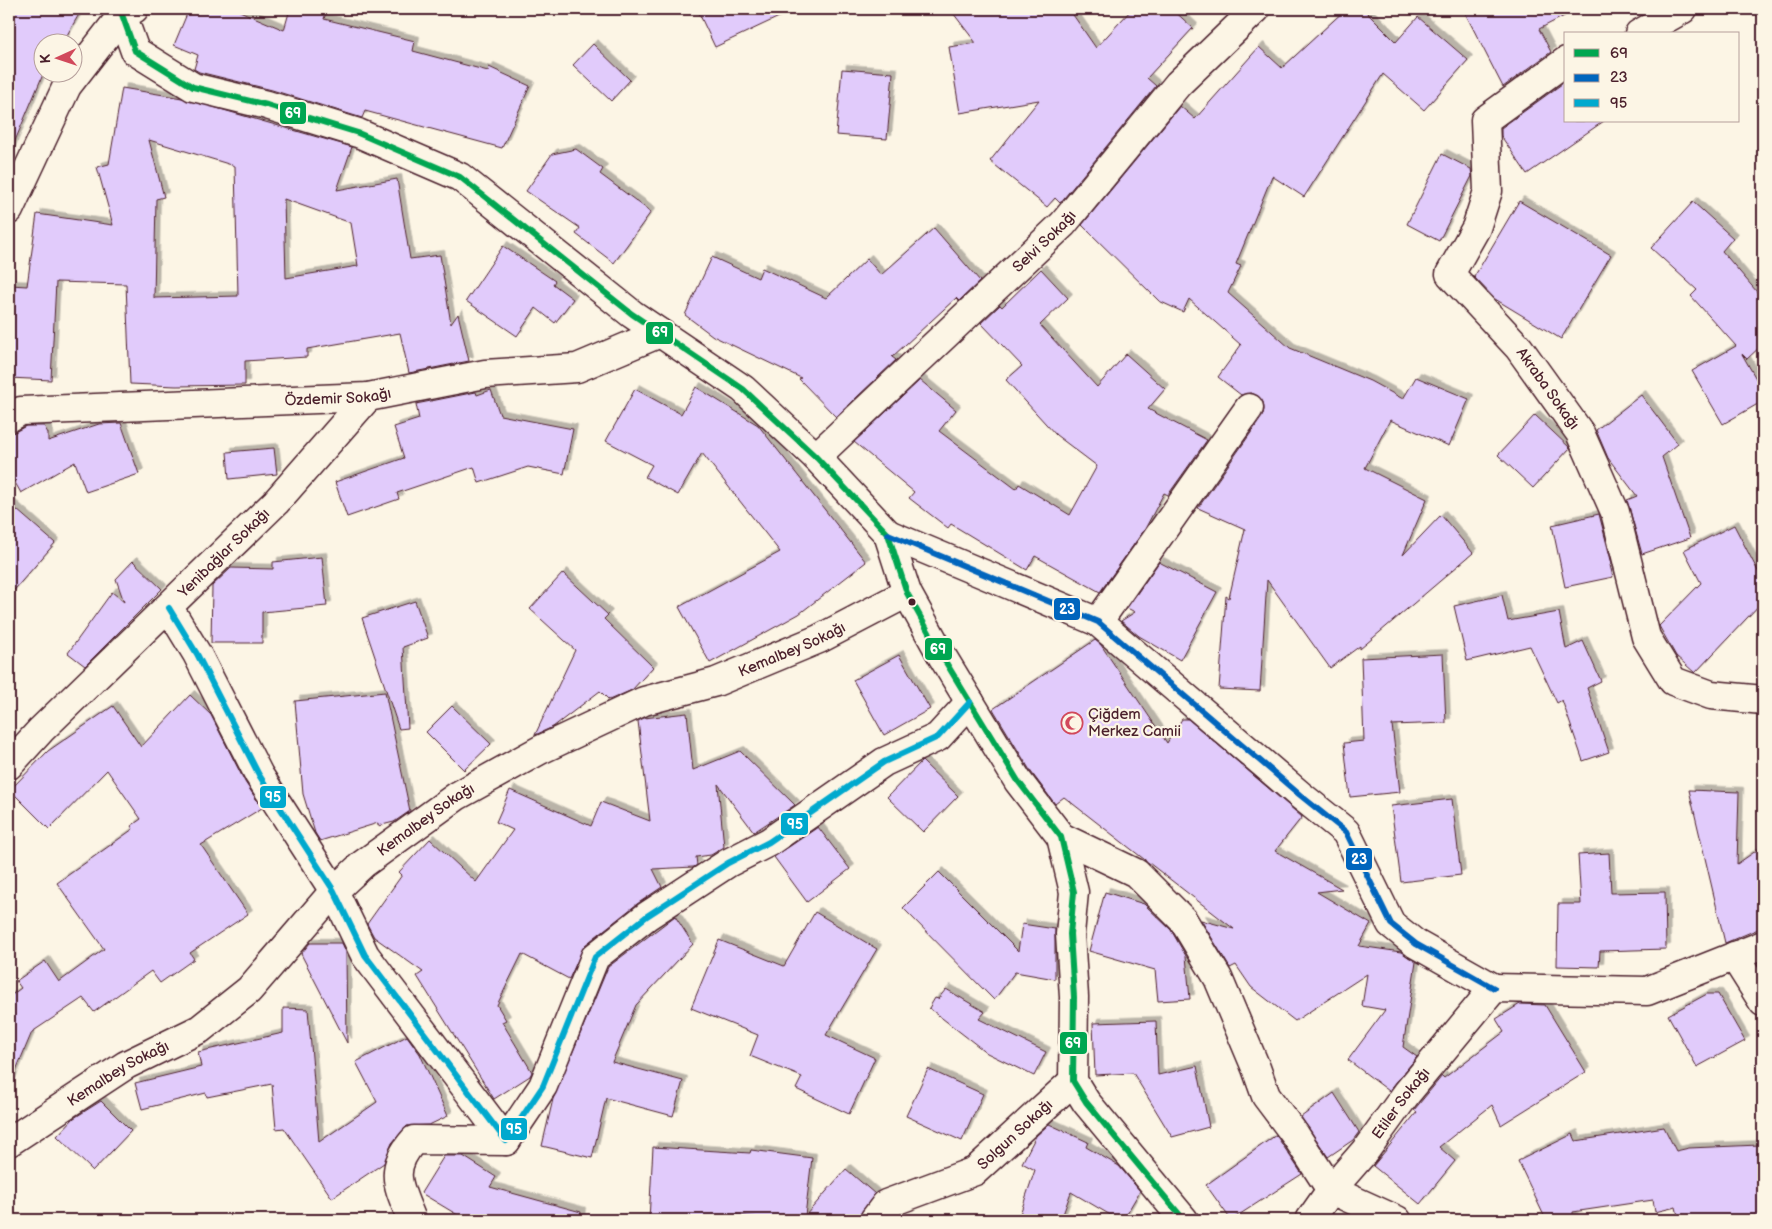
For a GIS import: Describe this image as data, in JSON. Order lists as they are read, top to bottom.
{
  "streets": {
    "street": [
      "Selvi Sokağı",
      "Akraba Sokağı",
      "Özdemir Sokağı",
      "Yenibağlar Sokağı",
      "Kemalbey Sokağı",
      "Etiler Sokağı",
      "Solgun Sokağı"
    ]
  },
  "crossings": [
    ["Özdemir Sokağı", "Yenibağlar Sokağı"]
  ],
  "places": {
    "mosque": ["Çiğdem Merkez Camii"]
  },
  "lines": ["transit line 69", "transit line 23", "transit line 95"],
  "legend": ["69", "23", "95"],
  "north": "left"
}
